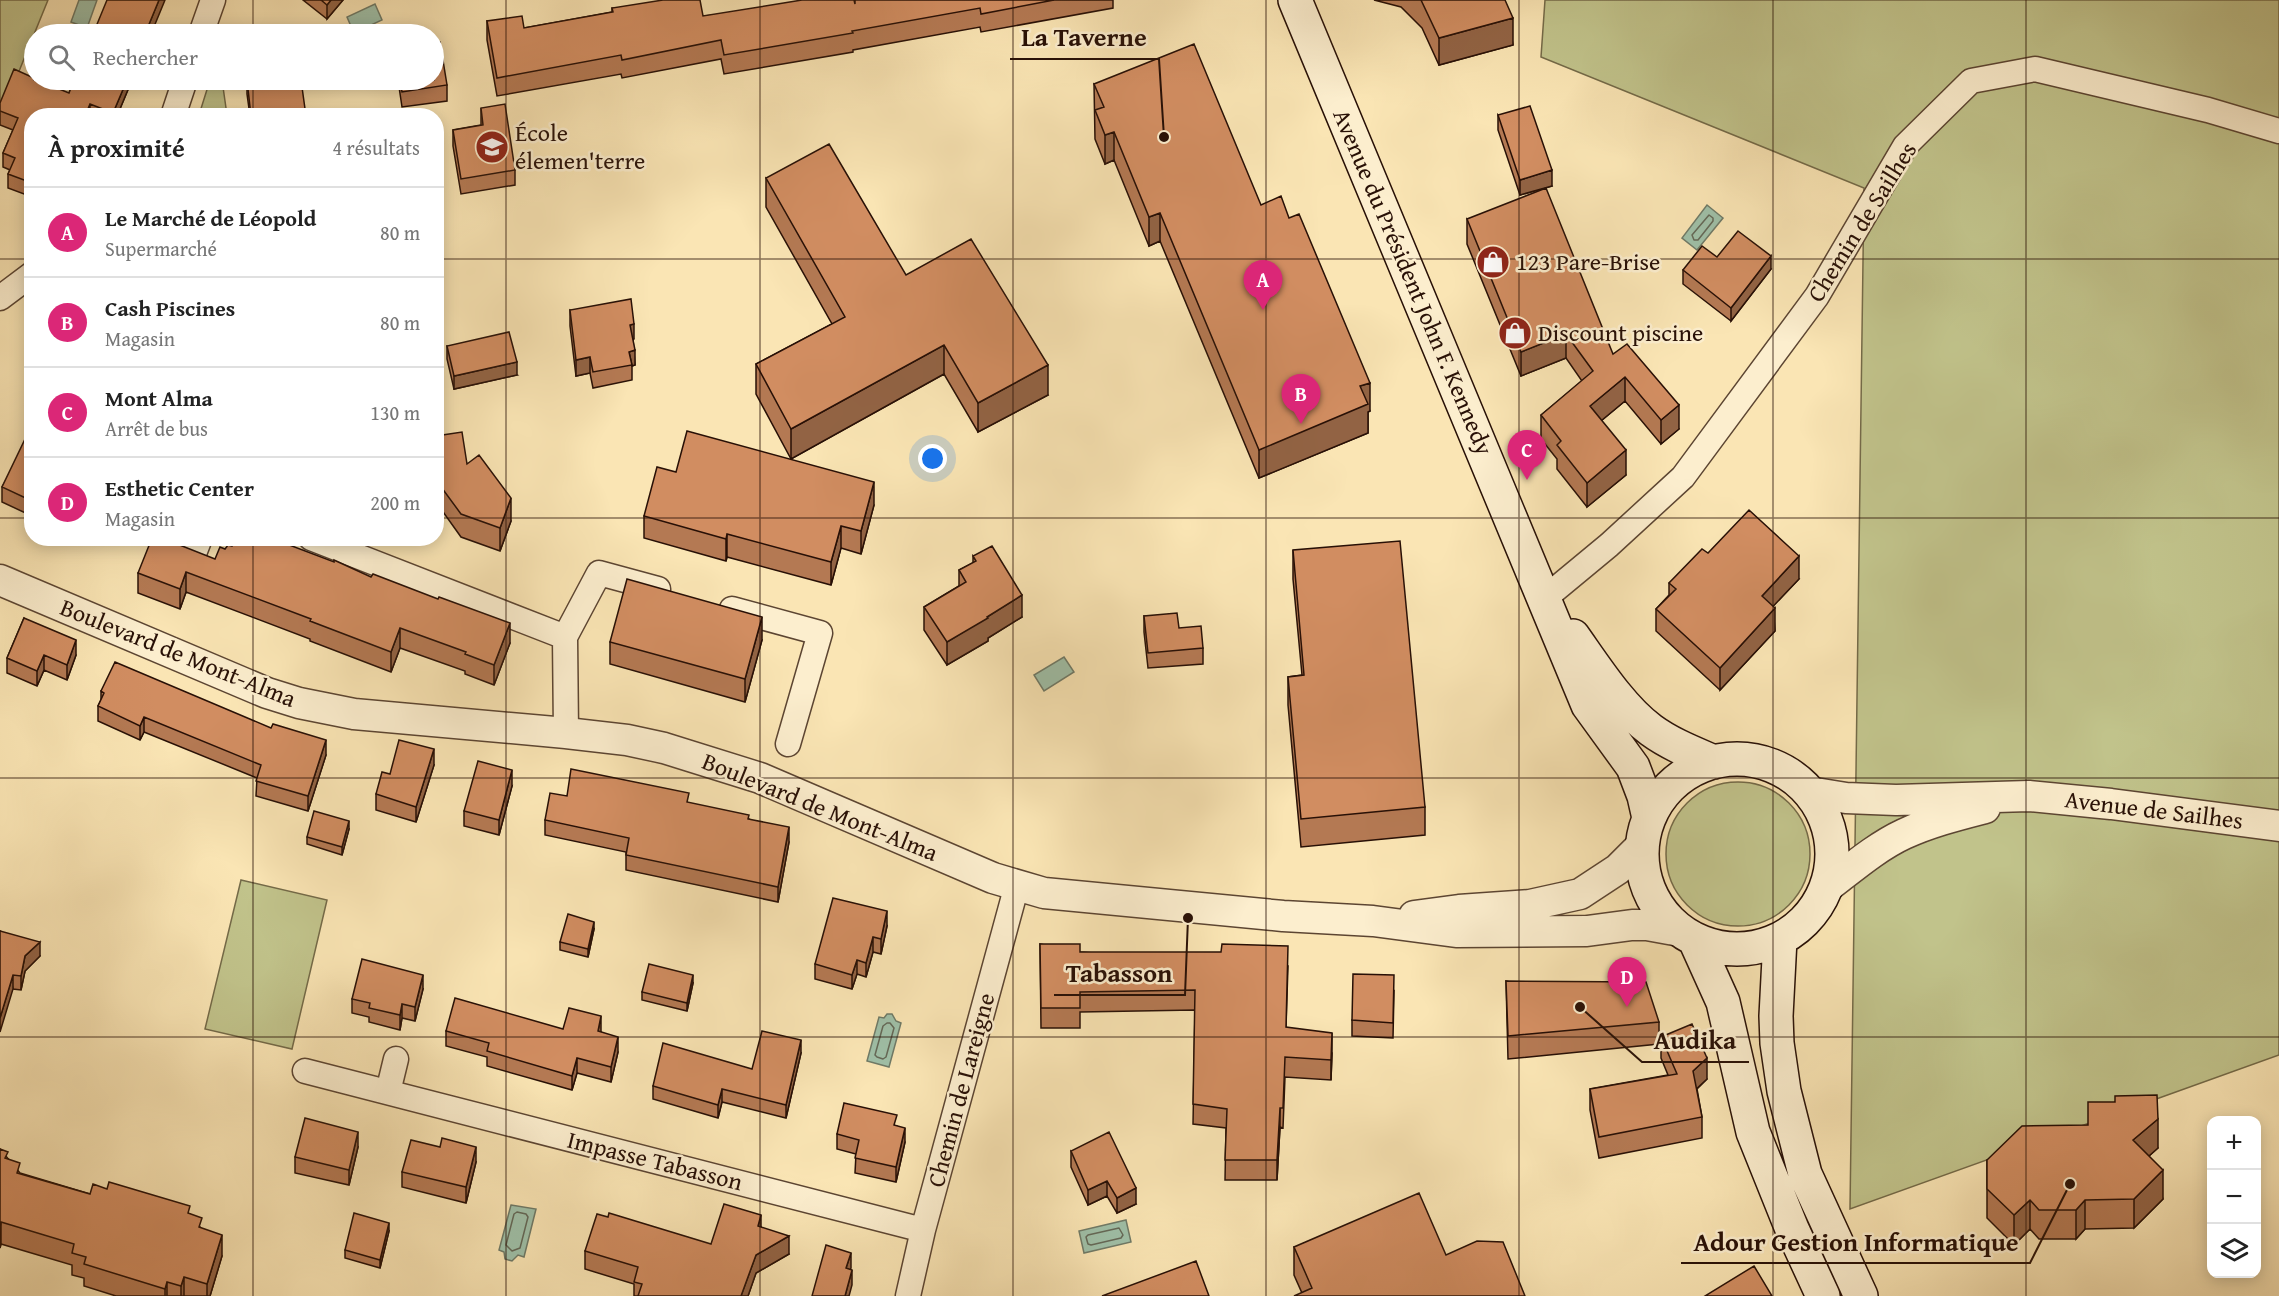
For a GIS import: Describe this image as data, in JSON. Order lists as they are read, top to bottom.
{
  "streets": {
    "main road": ["Avenue du Président John F. Kennedy"],
    "street": [
      "Chemin de Sailhes",
      "Boulevard de Mont-Alma",
      "Avenue de Sailhes",
      "Chemin de Lareigne",
      "Impasse Tabasson"
    ]
  },
  "crossings": [
    ["Chemin de Sailhes", "Avenue du Président John F. Kennedy"],
    ["Avenue du Président John F. Kennedy", "Boulevard de Mont-Alma"],
    ["Avenue du Président John F. Kennedy", "Avenue de Sailhes"],
    ["Boulevard de Mont-Alma", "Avenue de Sailhes"],
    ["Boulevard de Mont-Alma", "Chemin de Lareigne"],
    ["Chemin de Lareigne", "Impasse Tabasson"]
  ],
  "places": {
    "other": [
      "La Taverne",
      "Tabasson",
      "Audika",
      "Adour Gestion Informatique"
    ],
    "school or university": ["École élemen'terre"],
    "shop": ["123 Pare-Brise", "Discount piscine"]
  },
  "page": {
    "search": "Rechercher",
    "heading": ["À proximité", "4 résultats"],
    "list": [
      {
        "mark": "A",
        "name": "Le Marché de Léopold",
        "note": "Supermarché",
        "value": "80 m"
      },
      {
        "mark": "B",
        "name": "Cash Piscines",
        "note": "Magasin",
        "value": "80 m"
      },
      {
        "mark": "C",
        "name": "Mont Alma",
        "note": "Arrêt de bus",
        "value": "130 m"
      },
      {
        "mark": "D",
        "name": "Esthetic Center",
        "note": "Magasin",
        "value": "200 m"
      }
    ],
    "pins": [
      "A",
      "B",
      "C",
      "D"
    ],
    "map_buttons": ["+", "−"]
  }
}
